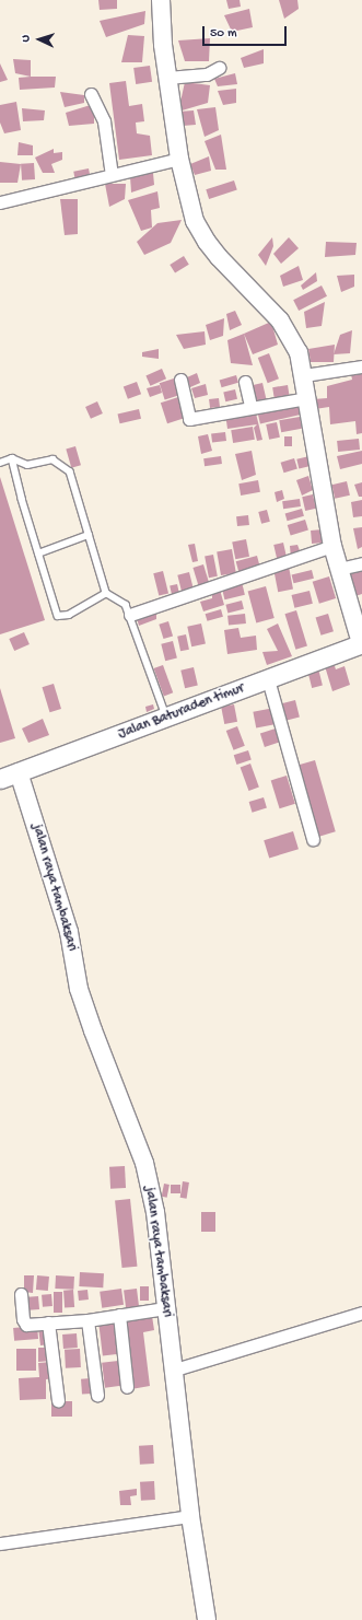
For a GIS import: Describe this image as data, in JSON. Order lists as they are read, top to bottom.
{
  "streets": {
    "main road": ["Jalan Baturaden timur"],
    "street": ["jalan raya tambaksari"]
  },
  "crossings": [
    ["Jalan Baturaden timur", "jalan raya tambaksari"]
  ],
  "scale_bar": "50 m",
  "north": "left"
}
